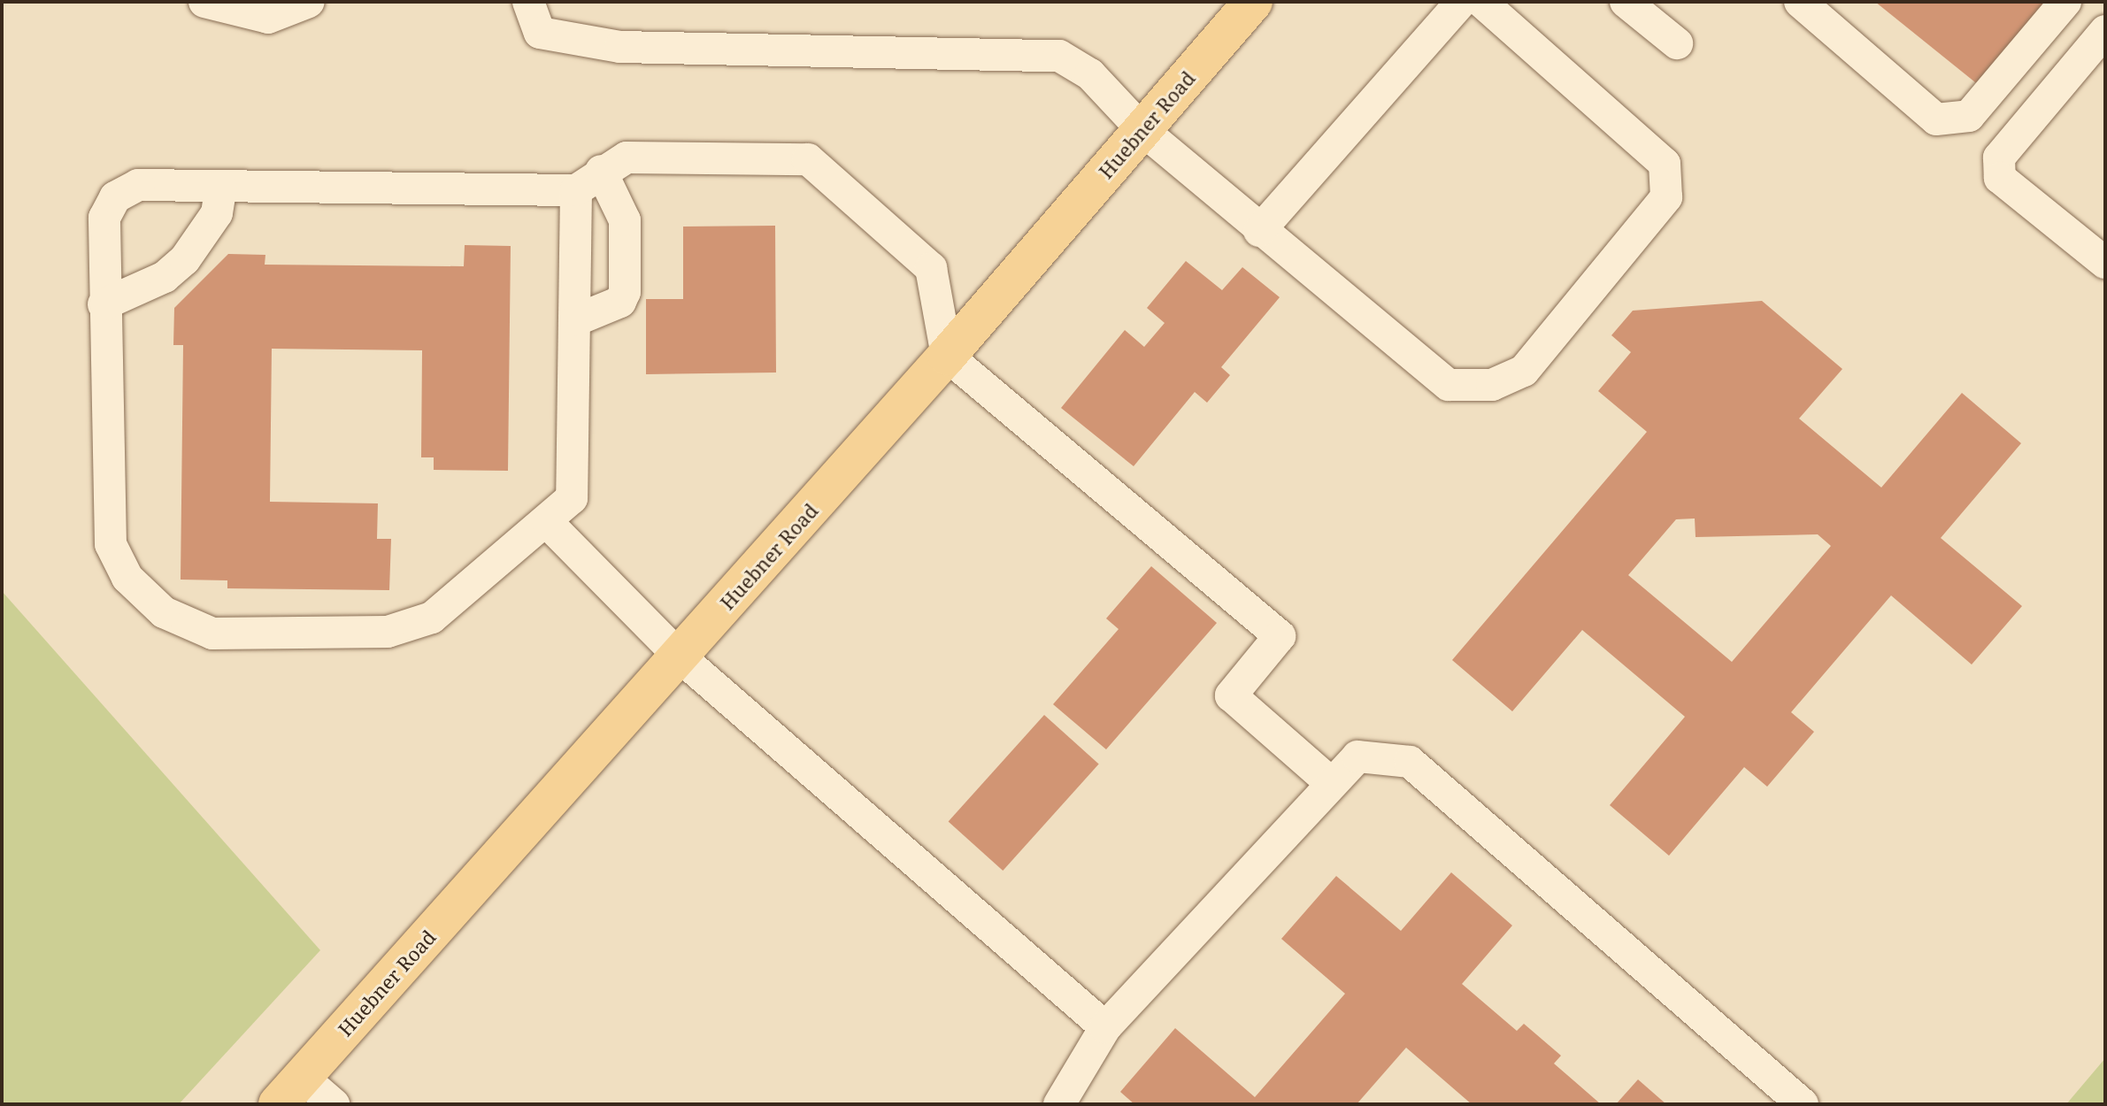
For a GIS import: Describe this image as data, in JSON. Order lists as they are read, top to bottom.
{
  "streets": {
    "main road": ["Huebner Road"]
  }
}
